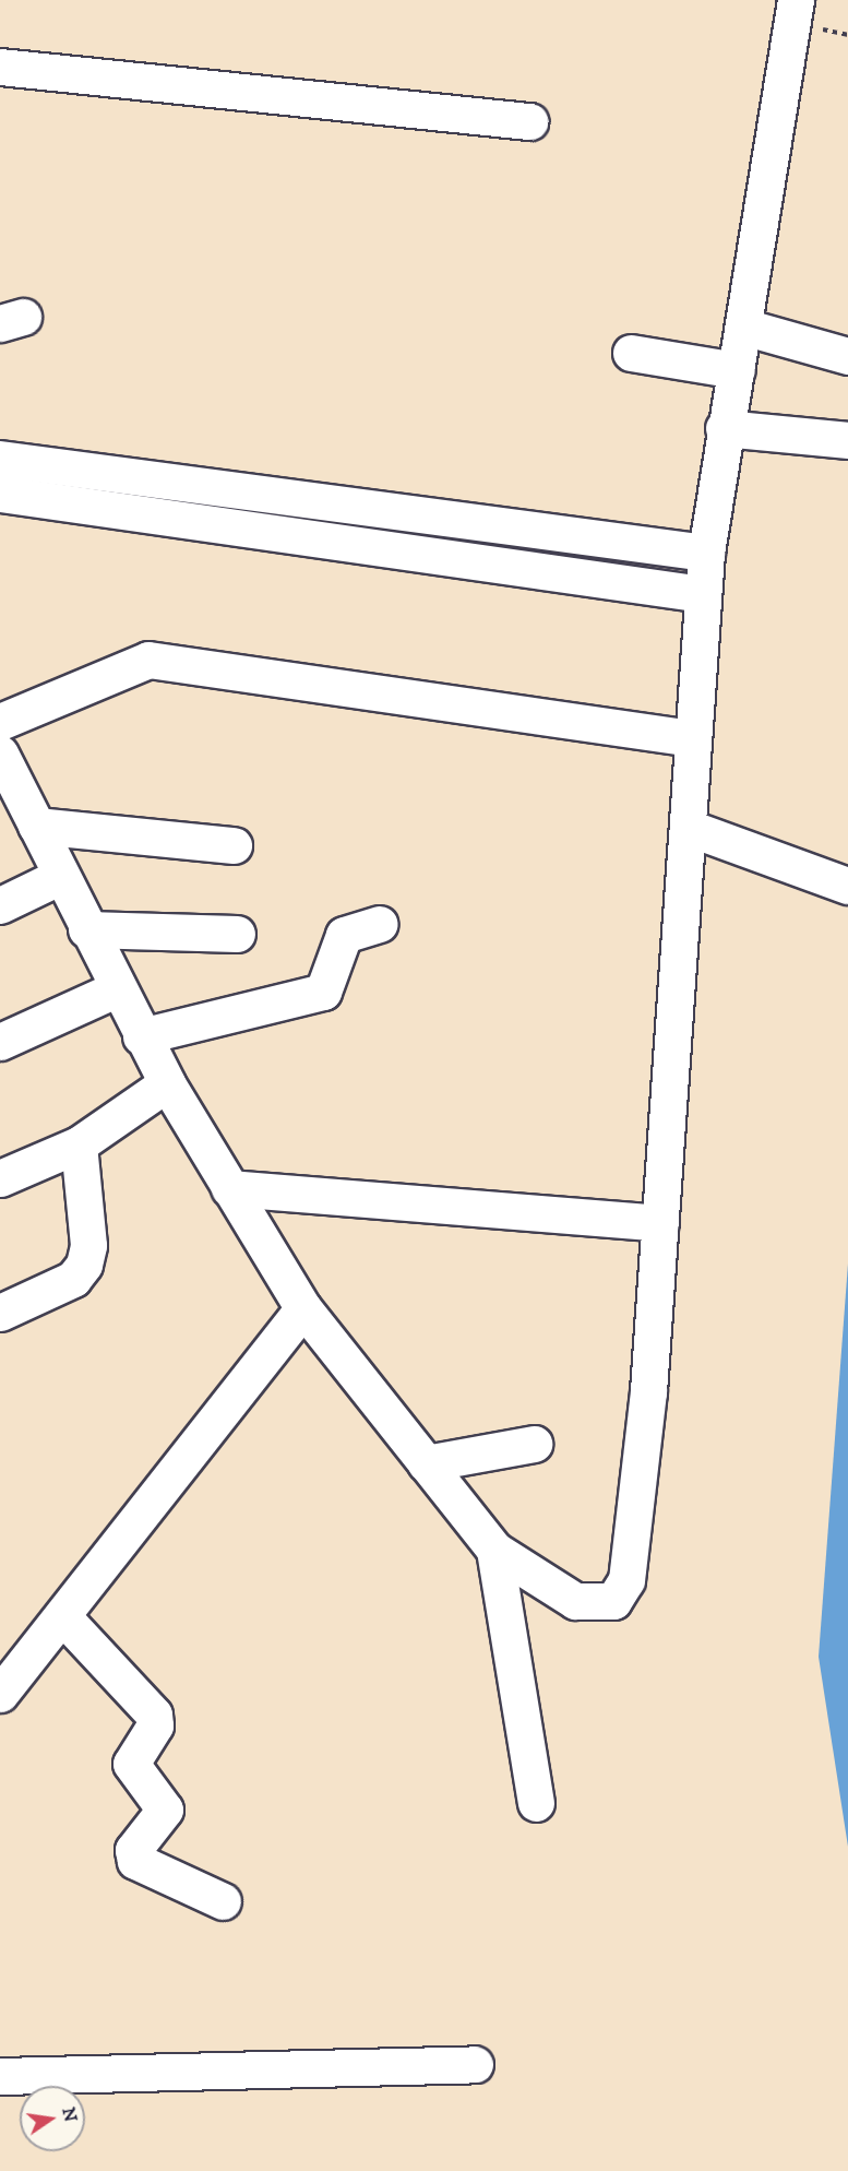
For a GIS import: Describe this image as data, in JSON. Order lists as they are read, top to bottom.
{
  "north": "right"
}
